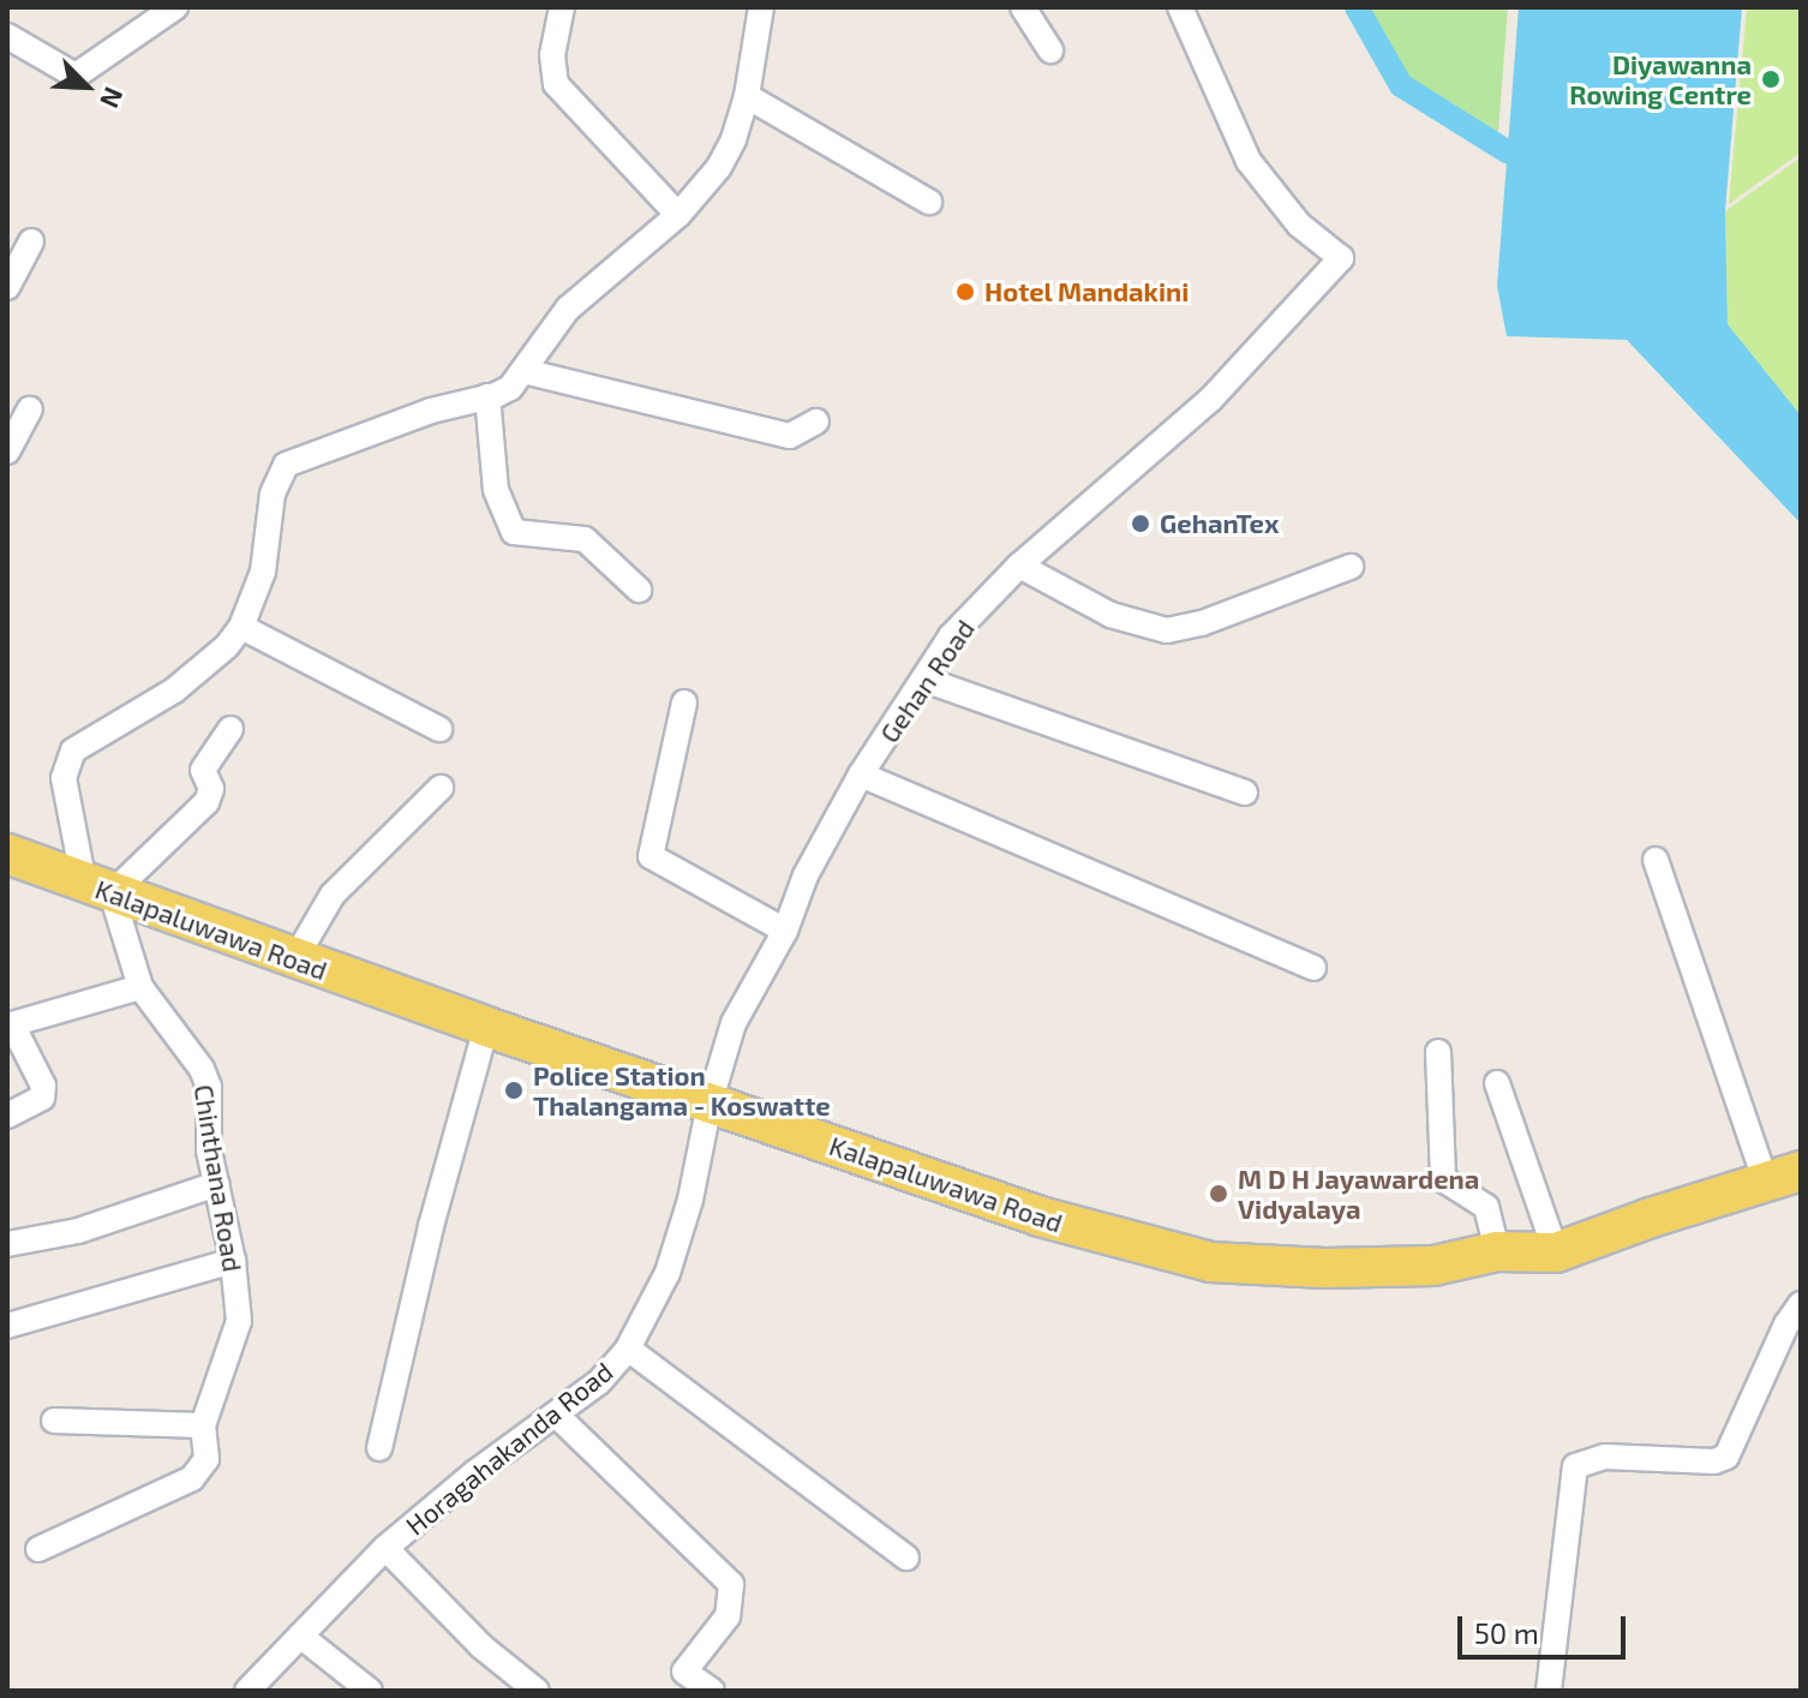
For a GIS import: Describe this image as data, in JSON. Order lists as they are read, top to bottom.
{
  "streets": {
    "main road": ["Kalapaluwawa Road"],
    "street": ["Gehan Road", "Chinthana Road", "Horagahakanda Road"]
  },
  "crossings": [
    ["Gehan Road", "Kalapaluwawa Road"],
    ["Gehan Road", "Horagahakanda Road"],
    ["Kalapaluwawa Road", "Chinthana Road"],
    ["Kalapaluwawa Road", "Horagahakanda Road"]
  ],
  "places": [
    "Diyawanna Rowing Centre",
    "Hotel Mandakini",
    "GehanTex",
    "Police Station Thalangama - Koswatte",
    "M D H Jayawardena Vidyalaya"
  ],
  "scale_bar": "50 m",
  "north": "bottom right"
}
